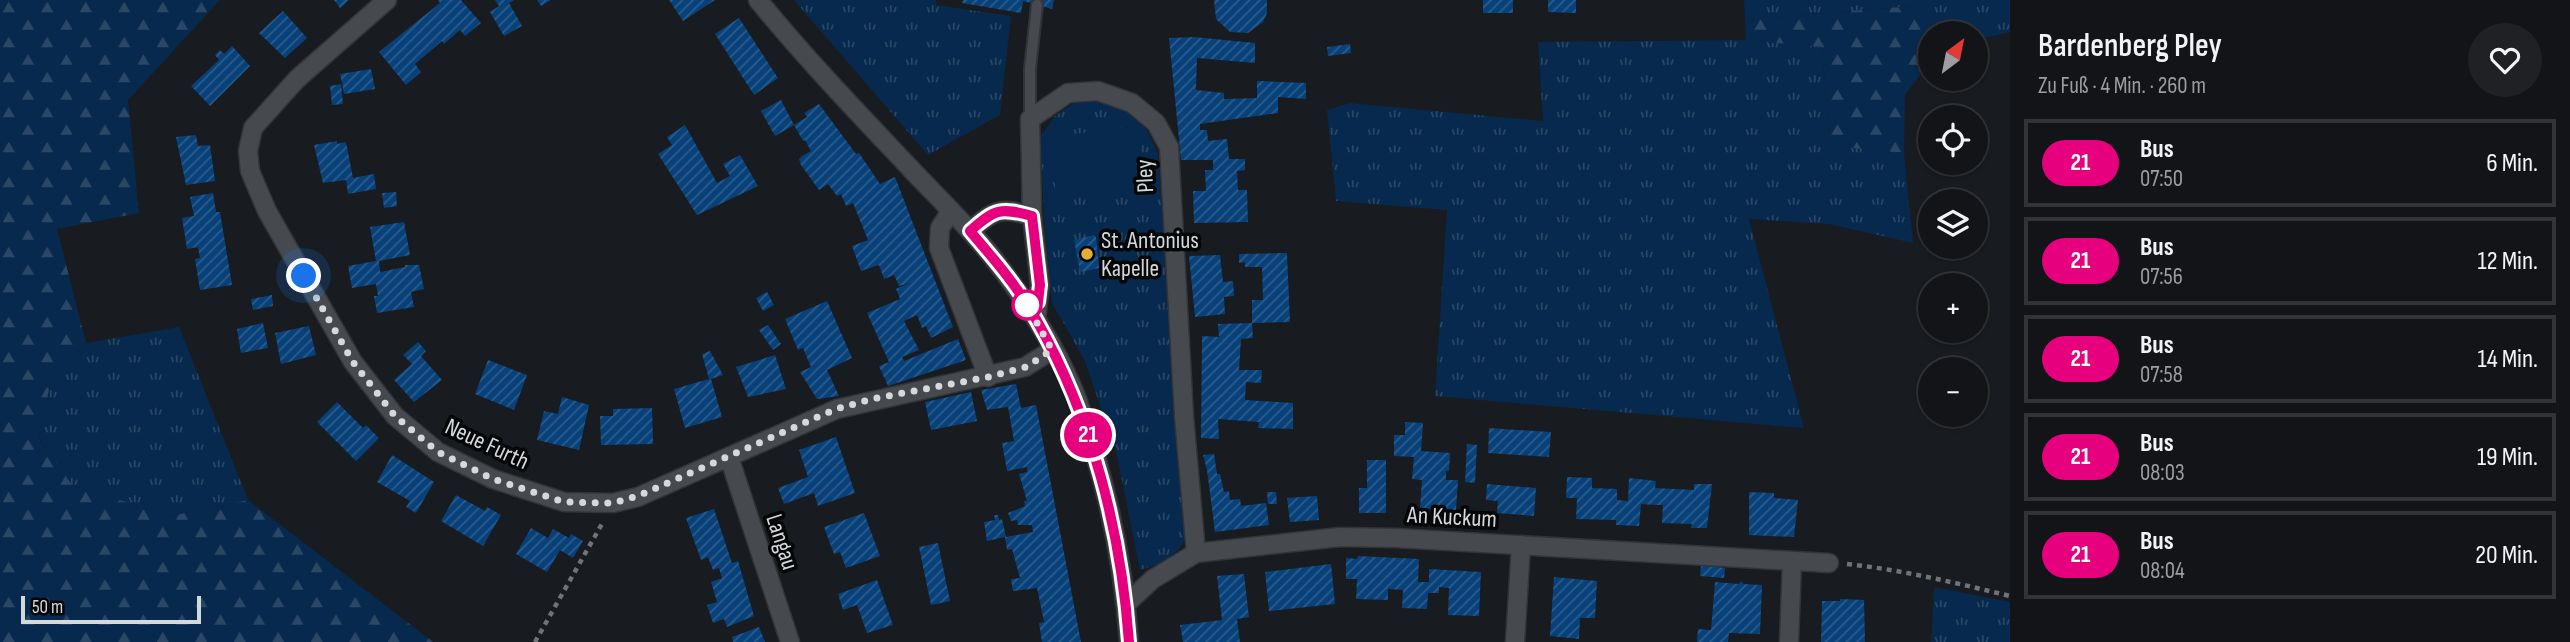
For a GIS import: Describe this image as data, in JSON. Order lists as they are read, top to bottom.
{
  "streets": {
    "street": [
      "Pley",
      "Neue Furth",
      "An Kuckum",
      "Langau"
    ]
  },
  "crossings": [
    ["Pley", "An Kuckum"],
    ["Neue Furth", "Langau"]
  ],
  "places": ["St. Antonius Kapelle"],
  "lines": ["bus line 21"],
  "scale_bar": "50 m",
  "north": "top right",
  "page": {
    "on_map": "21",
    "heading": ["Bardenberg Pley", "Zu Fuß · 4 Min. · 260 m"],
    "map_buttons": ["+", "−"],
    "list": [
      {
        "mark": "21",
        "name": "Bus",
        "note": "07:50",
        "value": "6 Min."
      },
      {
        "mark": "21",
        "name": "Bus",
        "note": "07:56",
        "value": "12 Min."
      },
      {
        "mark": "21",
        "name": "Bus",
        "note": "07:58",
        "value": "14 Min."
      },
      {
        "mark": "21",
        "name": "Bus",
        "note": "08:03",
        "value": "19 Min."
      },
      {
        "mark": "21",
        "name": "Bus",
        "note": "08:04",
        "value": "20 Min."
      }
    ],
    "scale": "50 m"
  }
}
